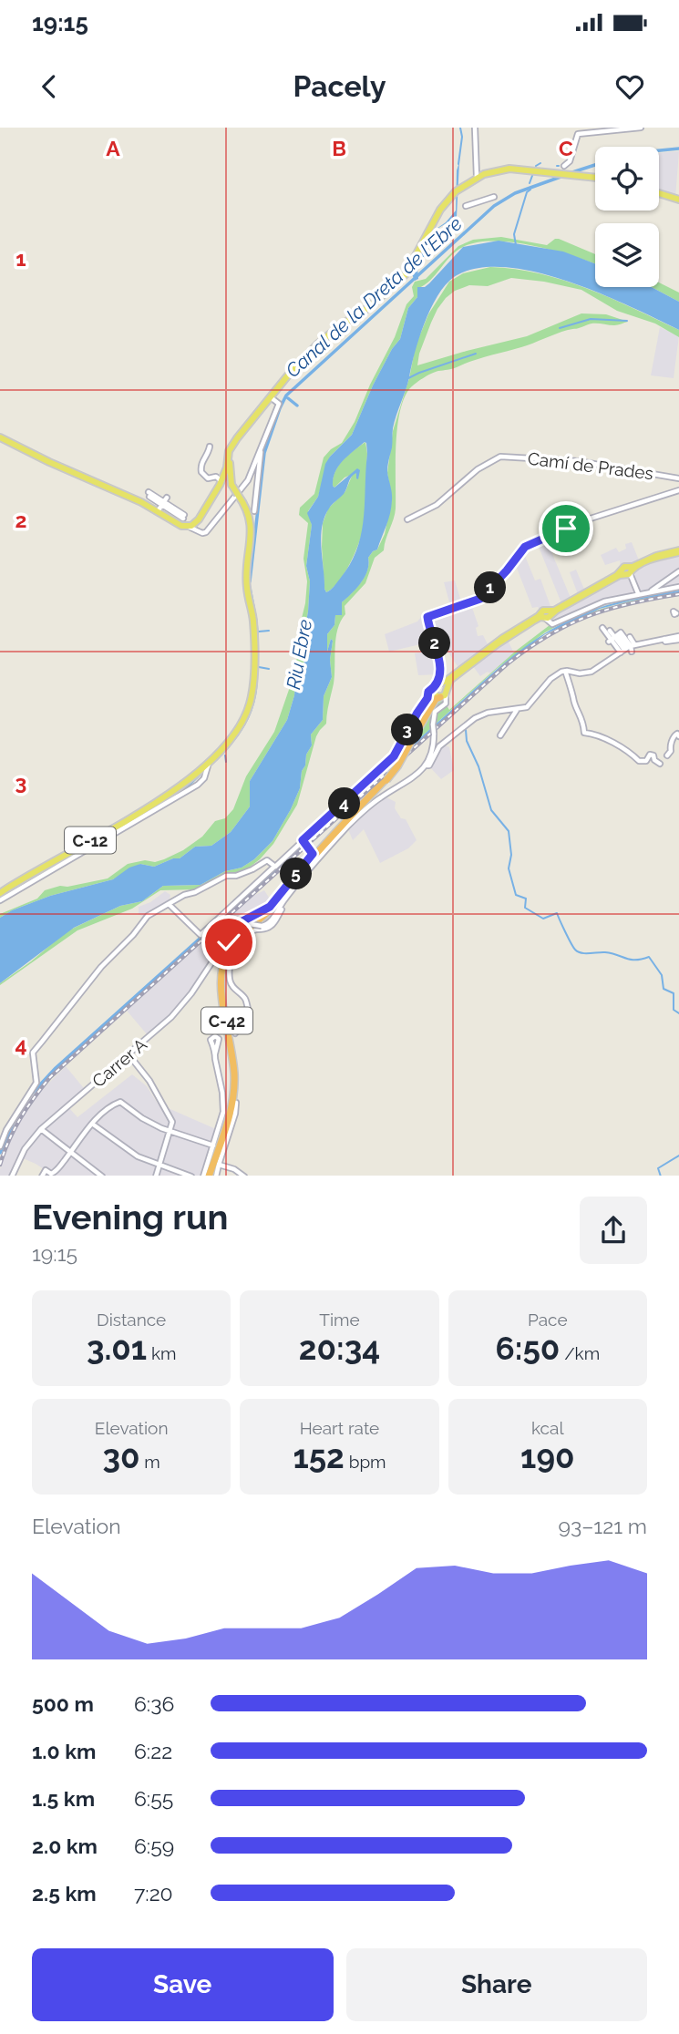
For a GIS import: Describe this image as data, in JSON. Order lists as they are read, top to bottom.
{
  "streets": {
    "highway": ["C-42"],
    "main road": ["C-12"],
    "street": ["Camí de Prades", "Carrer A"]
  },
  "water": ["Canal de la Dreta de l'Ebre", "Riu Ebre"],
  "page": {
    "status": "19:15",
    "header": "Pacely",
    "pins": [
      "1",
      "2",
      "3",
      "4",
      "5"
    ],
    "heading": ["Evening run", "19:15"],
    "stats": [
      ["Distance", "3.01 km"],
      ["Time", "20:34"],
      ["Pace", "6:50 /km"],
      ["Elevation", "30 m"],
      ["Heart rate", "152 bpm"],
      ["kcal", "190"]
    ],
    "chart": ["Elevation", "93–121 m"],
    "list": [
      {
        "name": "500 m",
        "note": "6:36"
      },
      {
        "name": "1.0 km",
        "note": "6:22"
      },
      {
        "name": "1.5 km",
        "note": "6:55"
      },
      {
        "name": "2.0 km",
        "note": "6:59"
      },
      {
        "name": "2.5 km",
        "note": "7:20"
      }
    ],
    "buttons": ["Save", "Share"]
  },
  "grid": {
    "columns": ["A", "B", "C"],
    "rows": [
      "1",
      "2",
      "3",
      "4"
    ]
  }
}
